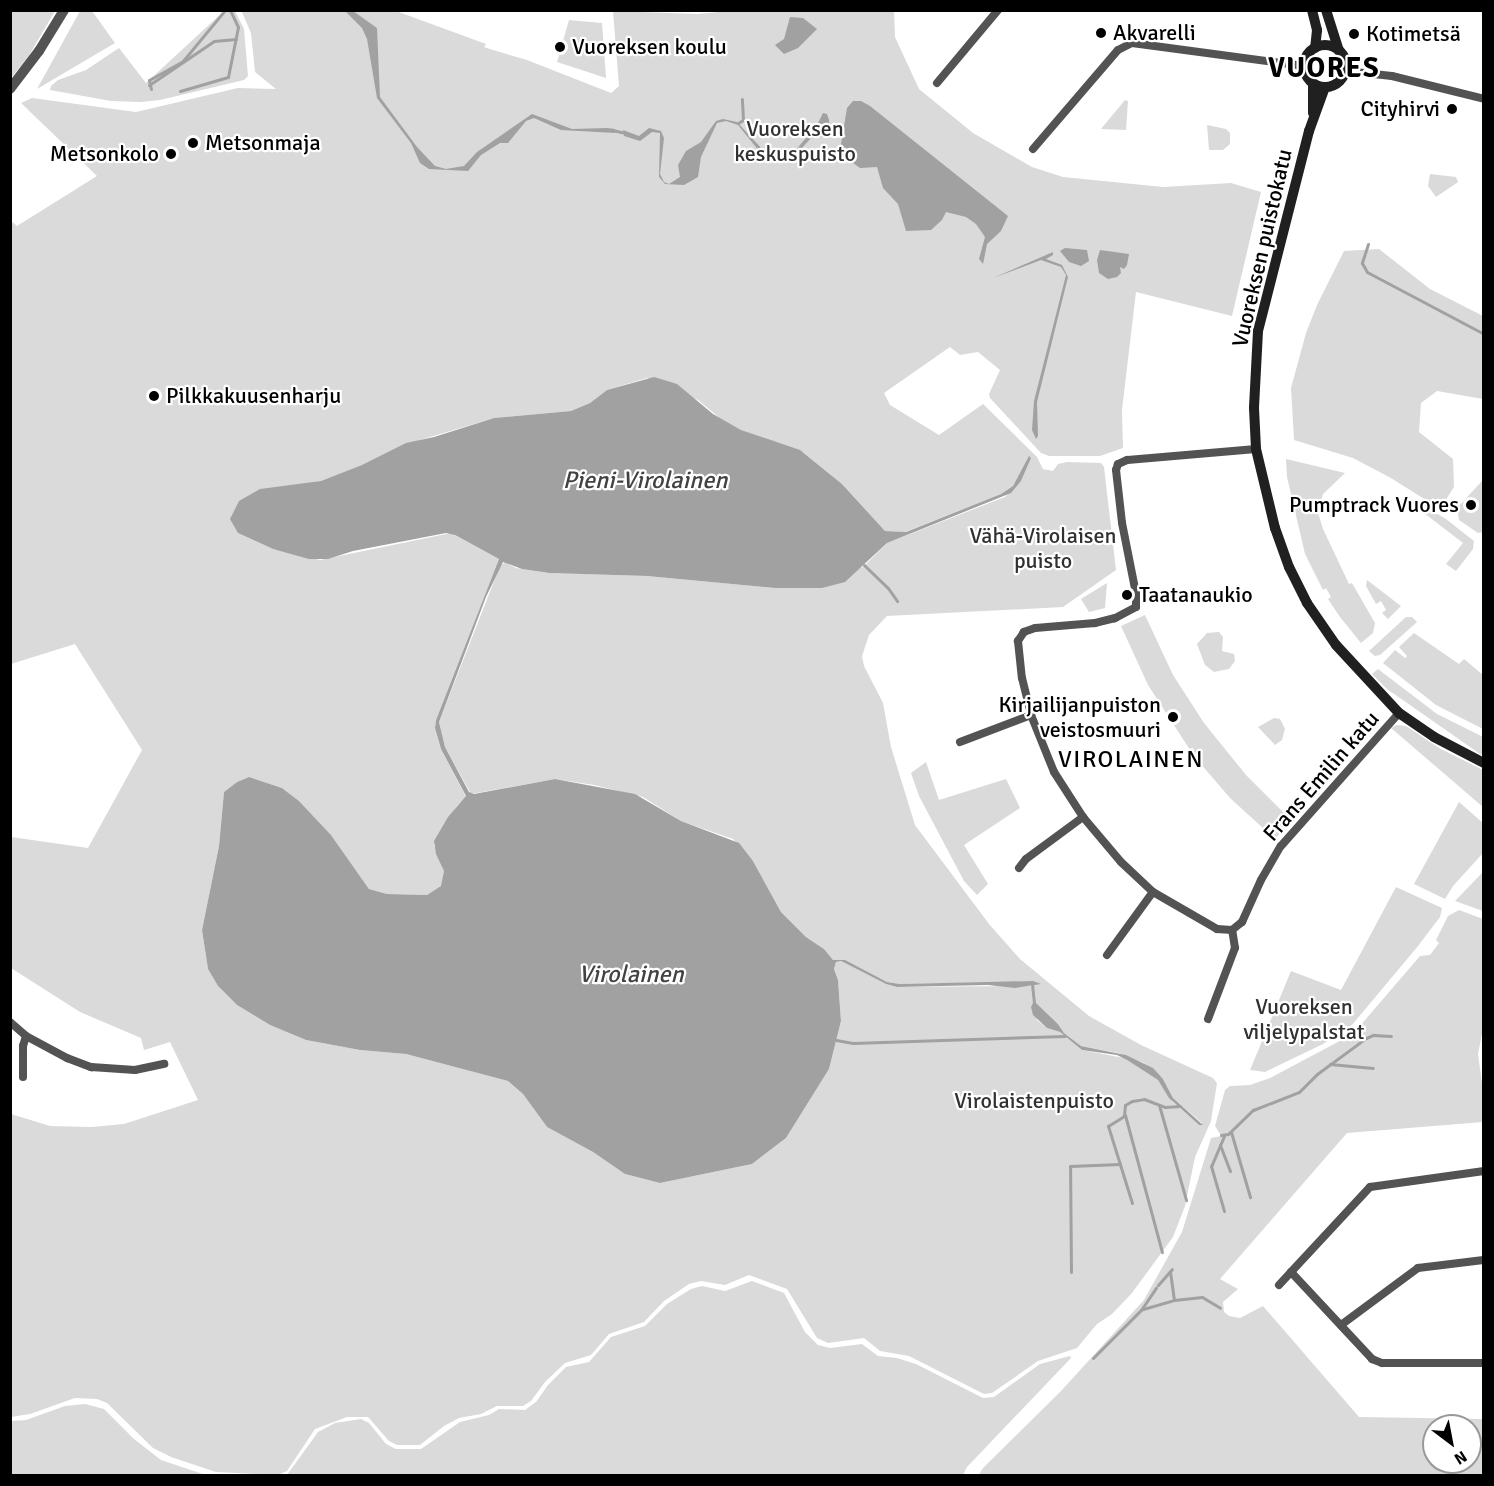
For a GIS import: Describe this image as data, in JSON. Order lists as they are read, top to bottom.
{
  "streets": {
    "main road": ["Vuoreksen puistokatu"],
    "street": ["Frans Emilin katu"]
  },
  "crossings": [
    ["Vuoreksen puistokatu", "Frans Emilin katu"]
  ],
  "districts": ["VUORES", "VIROLAINEN"],
  "water": ["Pieni-Virolainen", "Virolainen"],
  "parks": [
    "Vuoreksen keskuspuisto",
    "Vähä-Virolaisen puisto",
    "Vuoreksen viljelypalstat",
    "Virolaistenpuisto"
  ],
  "places": [
    "Akvarelli",
    "Kotimetsä",
    "Vuoreksen koulu",
    "Cityhirvi",
    "Metsonmaja",
    "Metsonkolo",
    "Pilkkakuusenharju",
    "Pumptrack Vuores",
    "Taatanaukio",
    "Kirjailijanpuiston veistosmuuri"
  ],
  "north": "bottom right"
}
